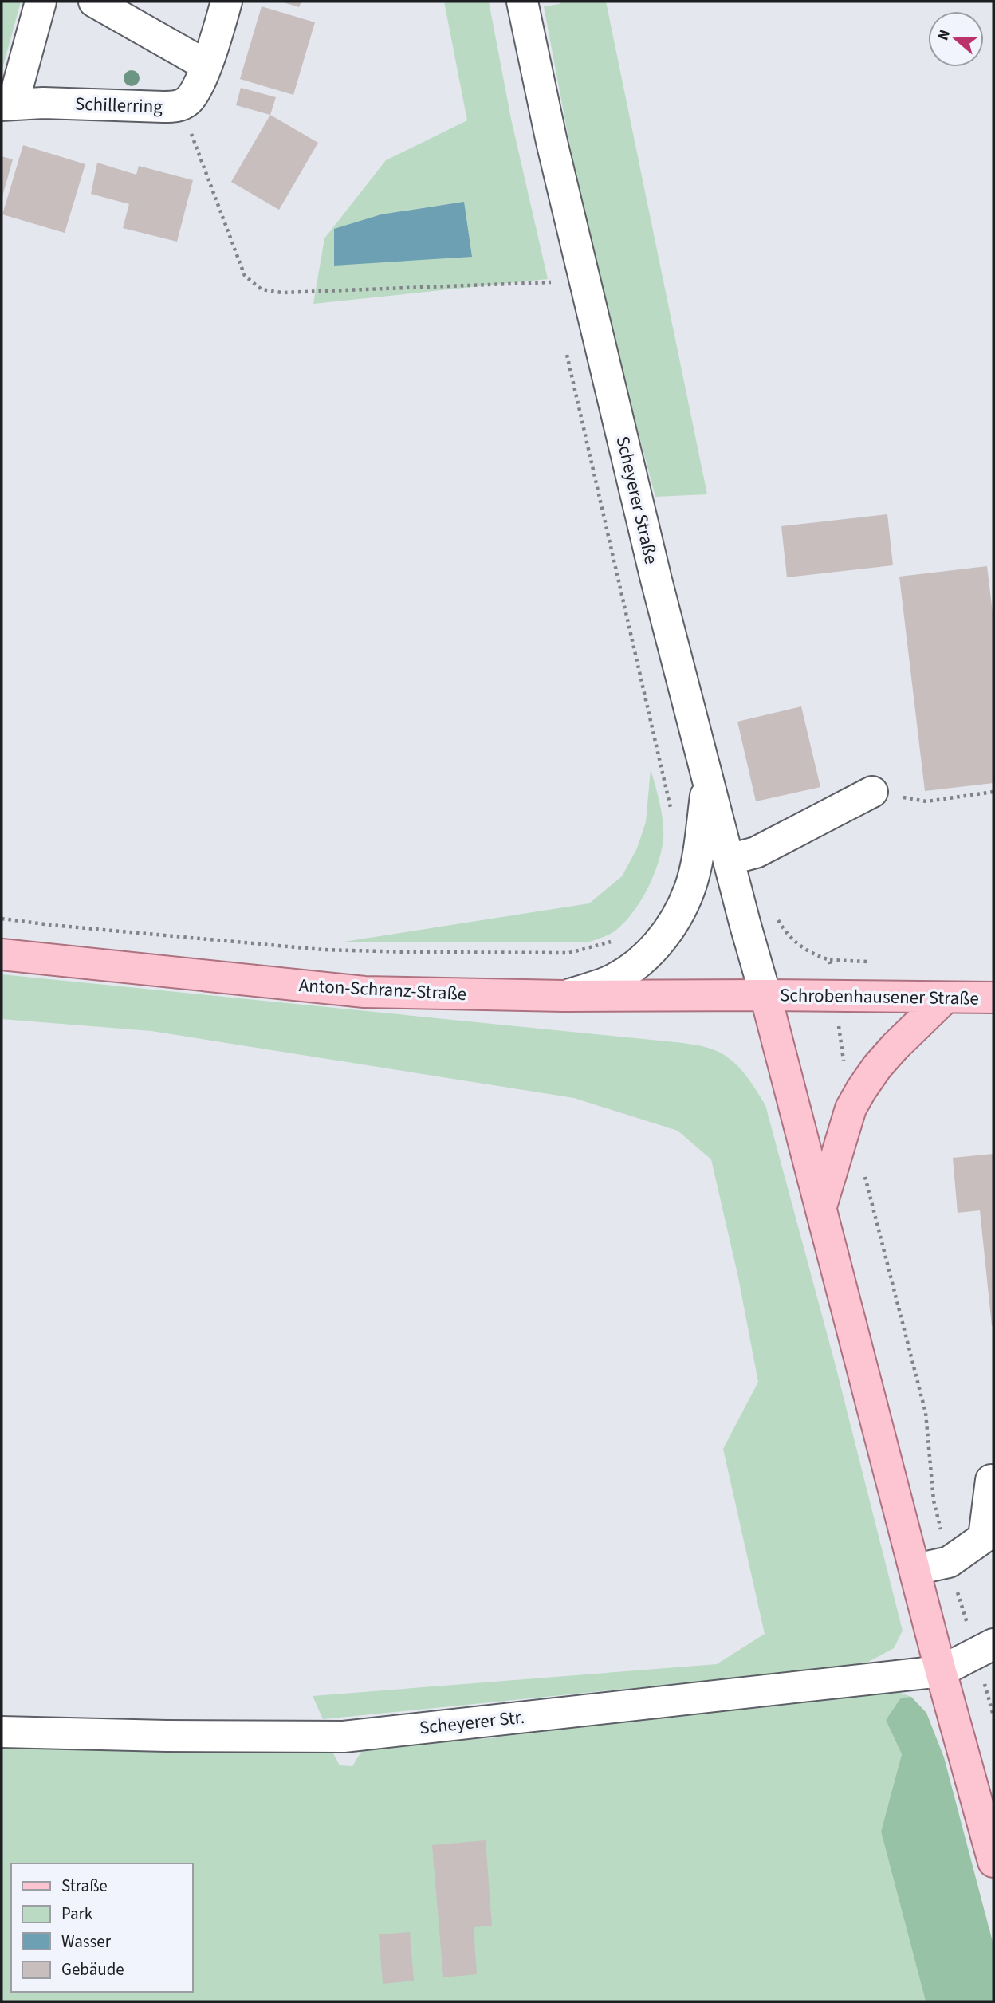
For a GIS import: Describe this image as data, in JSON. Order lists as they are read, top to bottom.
{
  "streets": {
    "main road": ["Anton-Schranz-Straße", "Schrobenhausener Straße"],
    "street": ["Schillerring", "Scheyerer Straße", "Scheyerer Str."]
  },
  "crossings": [
    ["Scheyerer Straße", "Anton-Schranz-Straße"],
    ["Scheyerer Straße", "Schrobenhausener Straße"],
    ["Anton-Schranz-Straße", "Schrobenhausener Straße"]
  ],
  "legend": [
    "Straße",
    "Park",
    "Wasser",
    "Gebäude"
  ],
  "north": "left"
}
